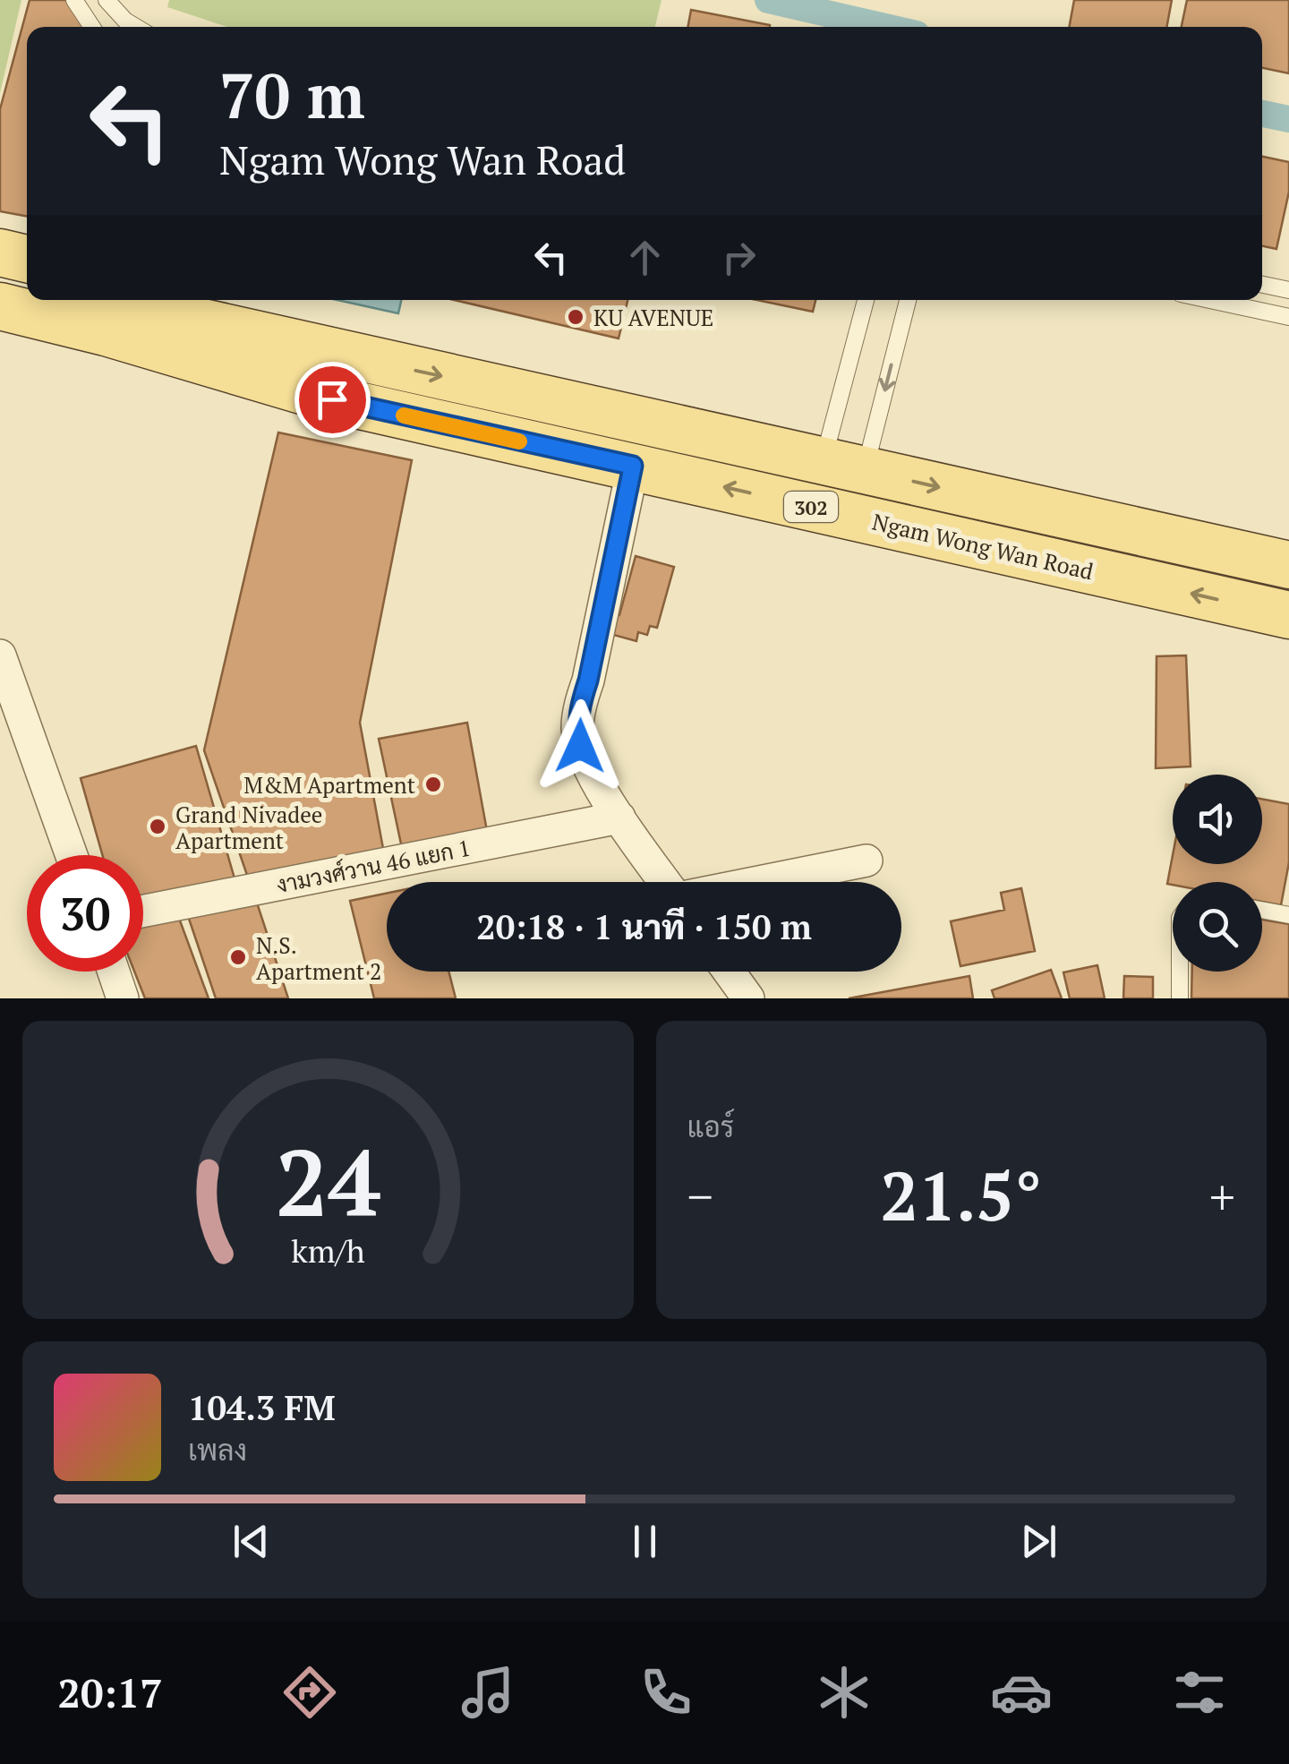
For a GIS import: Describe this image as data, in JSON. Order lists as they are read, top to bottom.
{
  "streets": {
    "main road": ["302", "Ngam Wong Wan Road"],
    "street": ["งามวงศ์วาน 46 แยก 1"]
  },
  "places": [
    "KU AVENUE",
    "M&M Apartment",
    "Grand Nivadee Apartment",
    "N.S. Apartment 2"
  ],
  "page": {
    "turn": ["70 m", "Ngam Wong Wan Road"],
    "limit": "30",
    "trip": "20:18 · 1 นาที · 150 m",
    "tile": "แอร์",
    "heat": ["−", "21.5°", "+"],
    "song": ["104.3 FM", "เพลง"],
    "tabs": "20:17",
    "gauge": ["24", "km/h"]
  }
}
